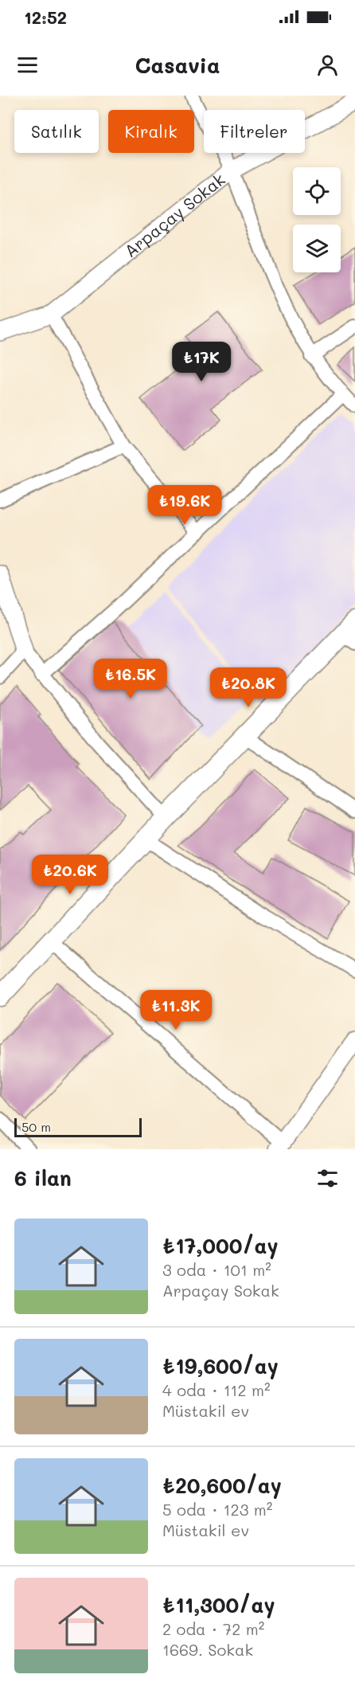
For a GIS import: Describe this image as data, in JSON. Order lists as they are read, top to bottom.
{
  "streets": {
    "street": ["Arpaçay Sokak"]
  },
  "scale_bar": "50 m",
  "page": {
    "status": "12:52",
    "header": "Casavia",
    "chip": ["Satılık", "Kiralık", "Filtreler"],
    "price": [
      "₺17K",
      "₺19.6K",
      "₺16.5K",
      "₺20.8K",
      "₺20.6K",
      "₺11.3K"
    ],
    "scale": "50 m",
    "heading": "6 ilan",
    "list": [
      {
        "name": "₺17,000/ay",
        "note": "3 oda · 101 m² · Arpaçay Sokak"
      },
      {
        "name": "₺19,600/ay",
        "note": "4 oda · 112 m² · Müstakil ev"
      },
      {
        "name": "₺20,600/ay",
        "note": "5 oda · 123 m² · Müstakil ev"
      },
      {
        "name": "₺11,300/ay",
        "note": "2 oda · 72 m² · 1669. Sokak"
      }
    ]
  }
}
